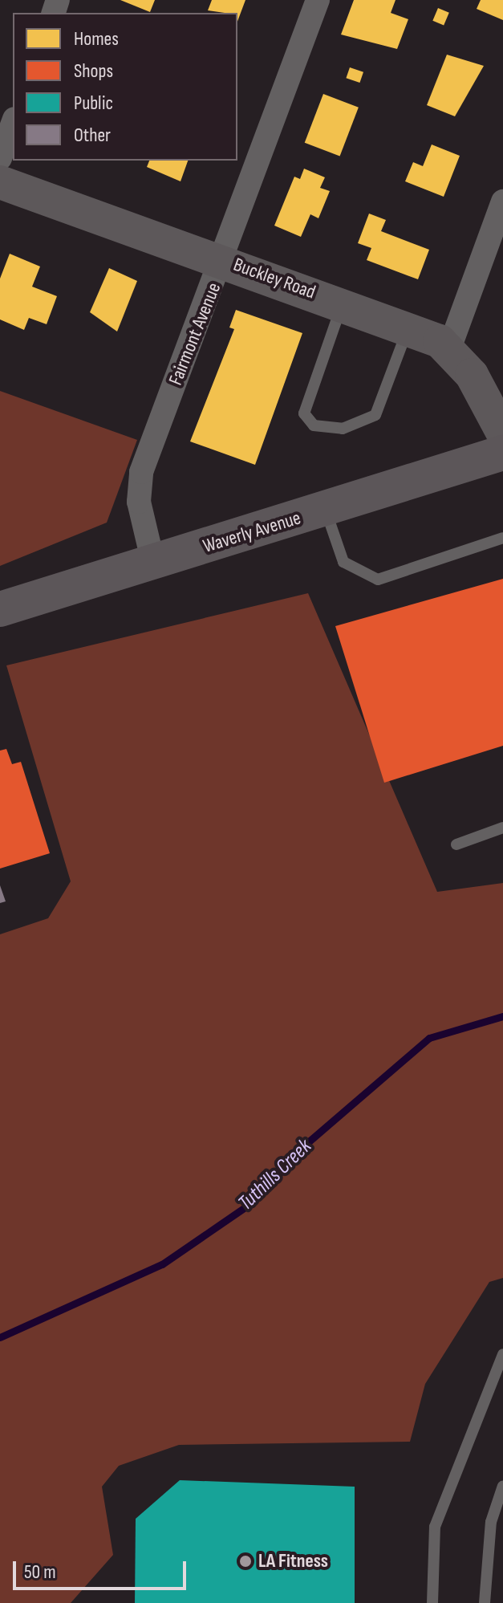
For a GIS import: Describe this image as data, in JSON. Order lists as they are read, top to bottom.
{
  "streets": {
    "main road": ["Waverly Avenue"],
    "street": ["Buckley Road", "Fairmont Avenue"]
  },
  "crossings": [
    ["Buckley Road", "Fairmont Avenue"],
    ["Fairmont Avenue", "Waverly Avenue"]
  ],
  "water": ["Tuthills Creek"],
  "places": ["LA Fitness"],
  "legend": [
    "Homes",
    "Shops",
    "Public",
    "Other"
  ],
  "scale_bar": "50 m"
}
